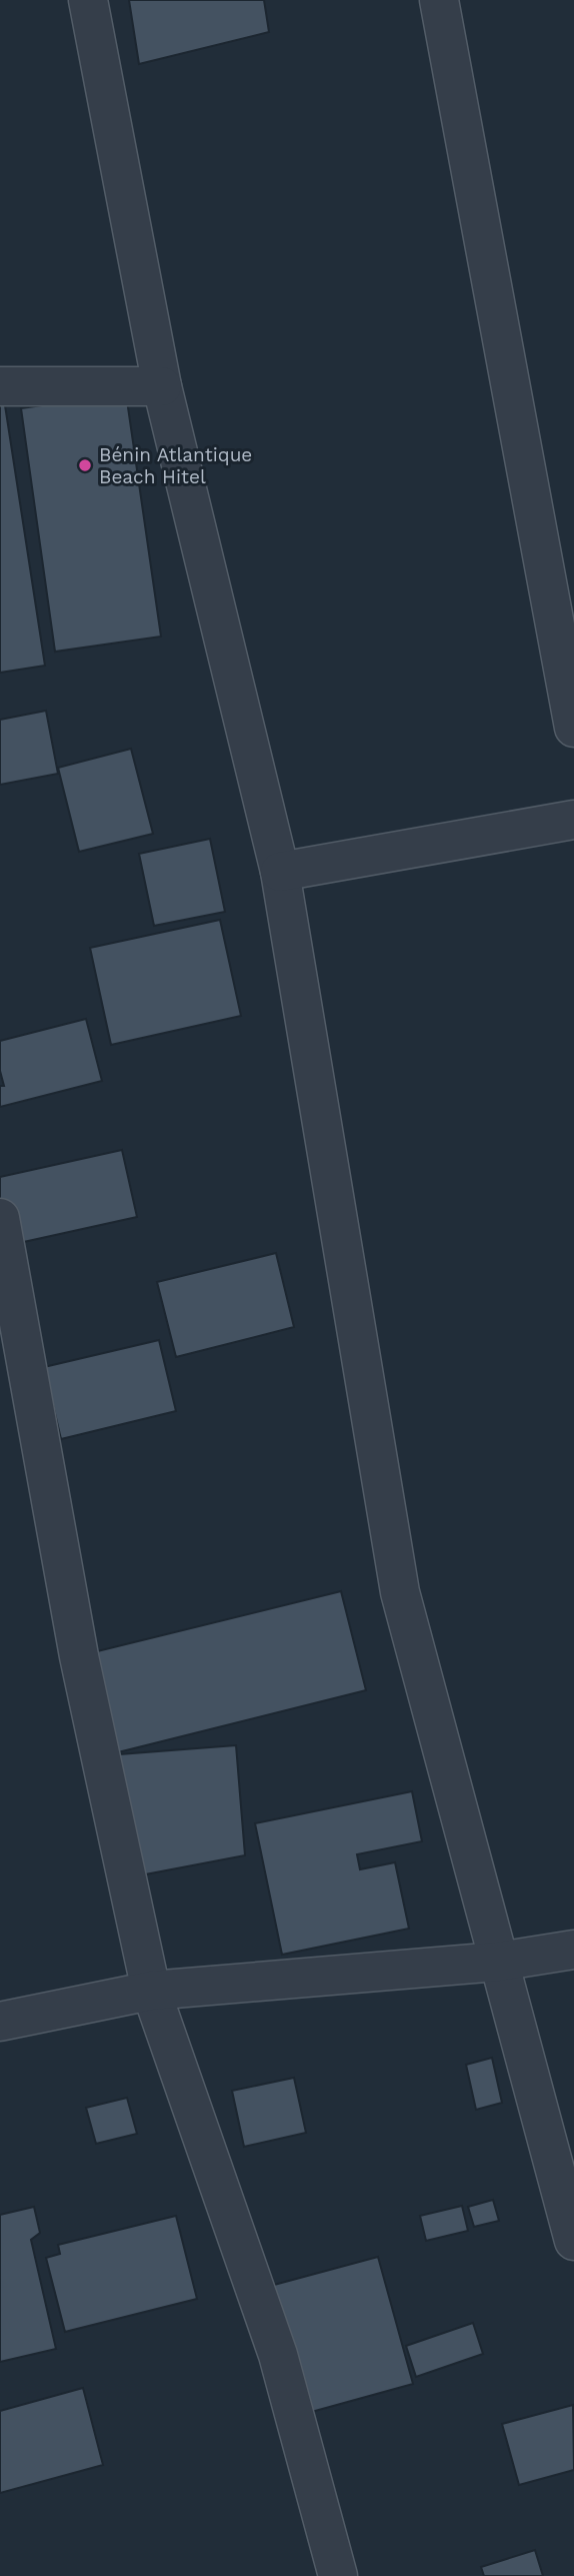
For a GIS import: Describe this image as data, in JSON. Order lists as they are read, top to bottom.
{
  "places": ["Bénin Atlantique Beach Hitel"]
}
